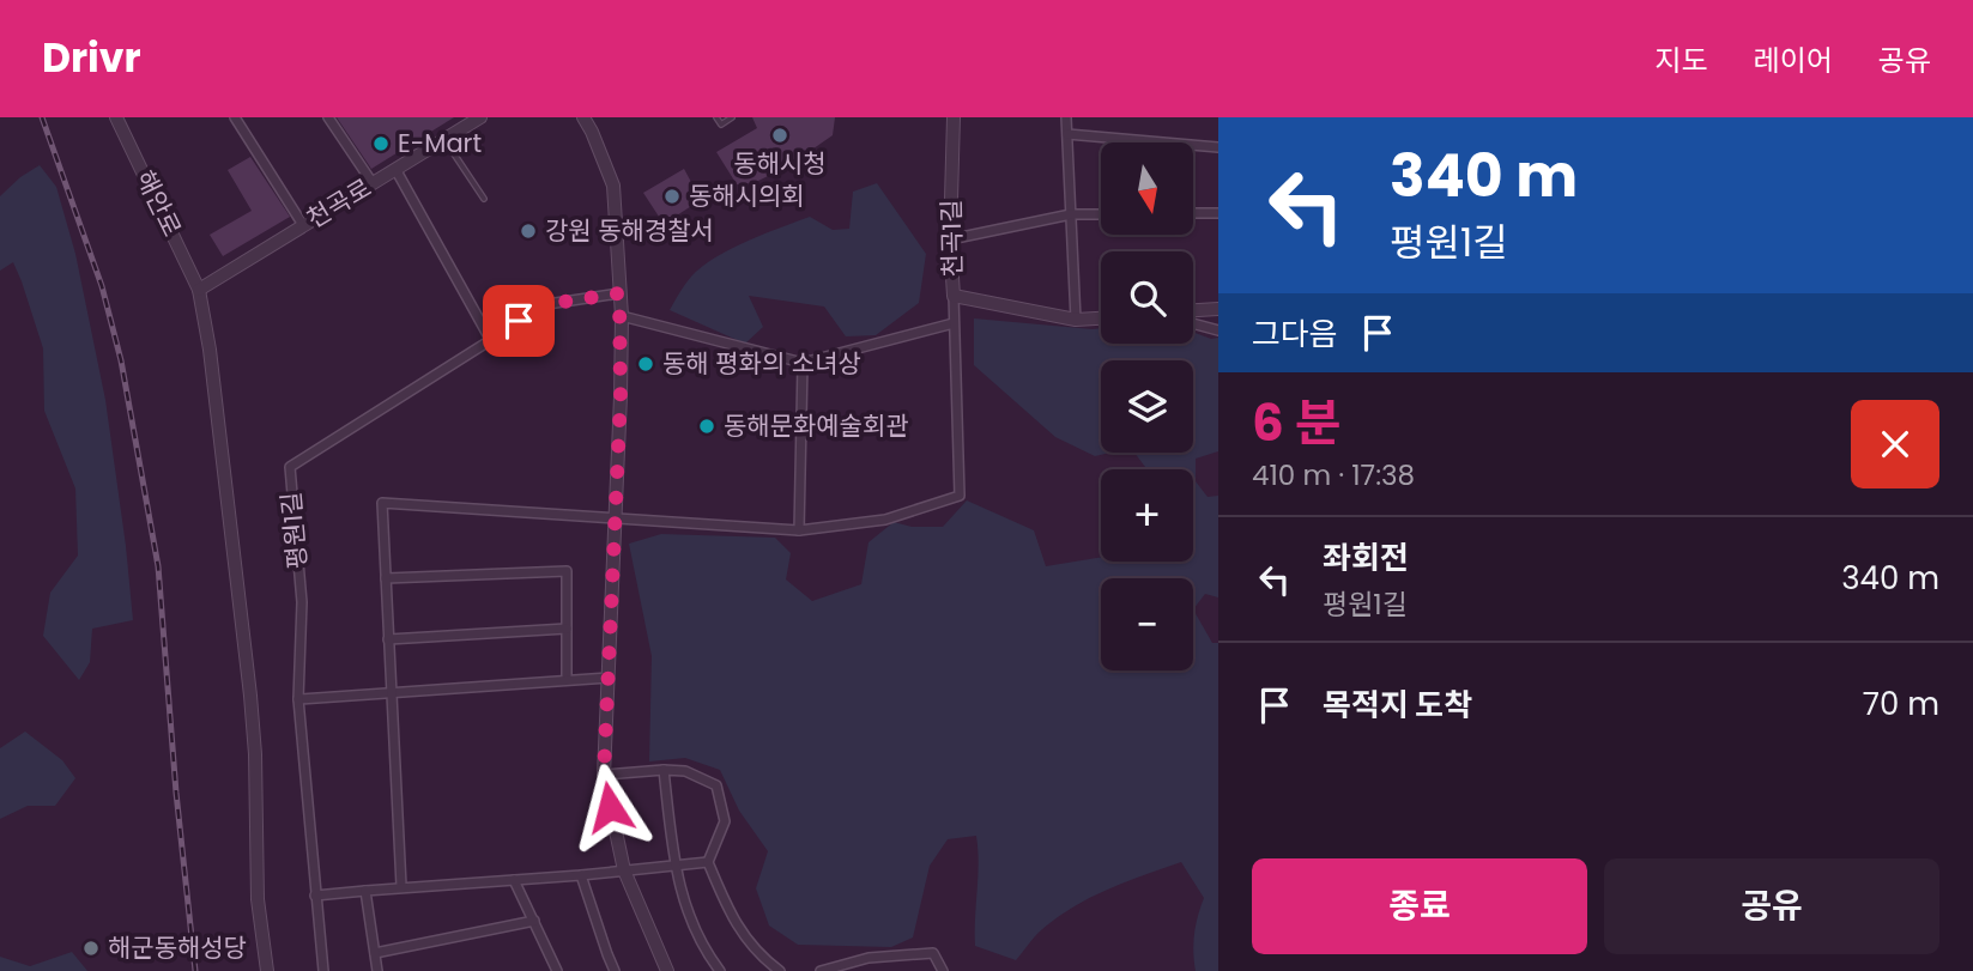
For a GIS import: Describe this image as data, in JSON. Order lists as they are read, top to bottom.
{
  "streets": {
    "street": [
      "해안로",
      "천곡로",
      "천곡1길",
      "평원1길"
    ]
  },
  "crossings": [
    ["해안로", "천곡로"]
  ],
  "places": [
    "동해시청",
    "E-Mart",
    "동해시의회",
    "강원 동해경찰서",
    "동해 평화의 소녀상",
    "동해문화예술회관",
    "해군동해성당"
  ],
  "north": "bottom",
  "page": {
    "header": "Drivr",
    "nav": ["지도", "레이어", "공유"],
    "turn": ["340 m", "평원1길"],
    "map_buttons": ["+", "−"],
    "then": "그다음",
    "heading": ["6 분", "410 m · 17:38"],
    "list": [
      {
        "name": "좌회전",
        "note": "평원1길",
        "value": "340 m"
      },
      {
        "name": "목적지 도착",
        "value": "70 m"
      }
    ],
    "buttons": ["종료", "공유"]
  }
}
